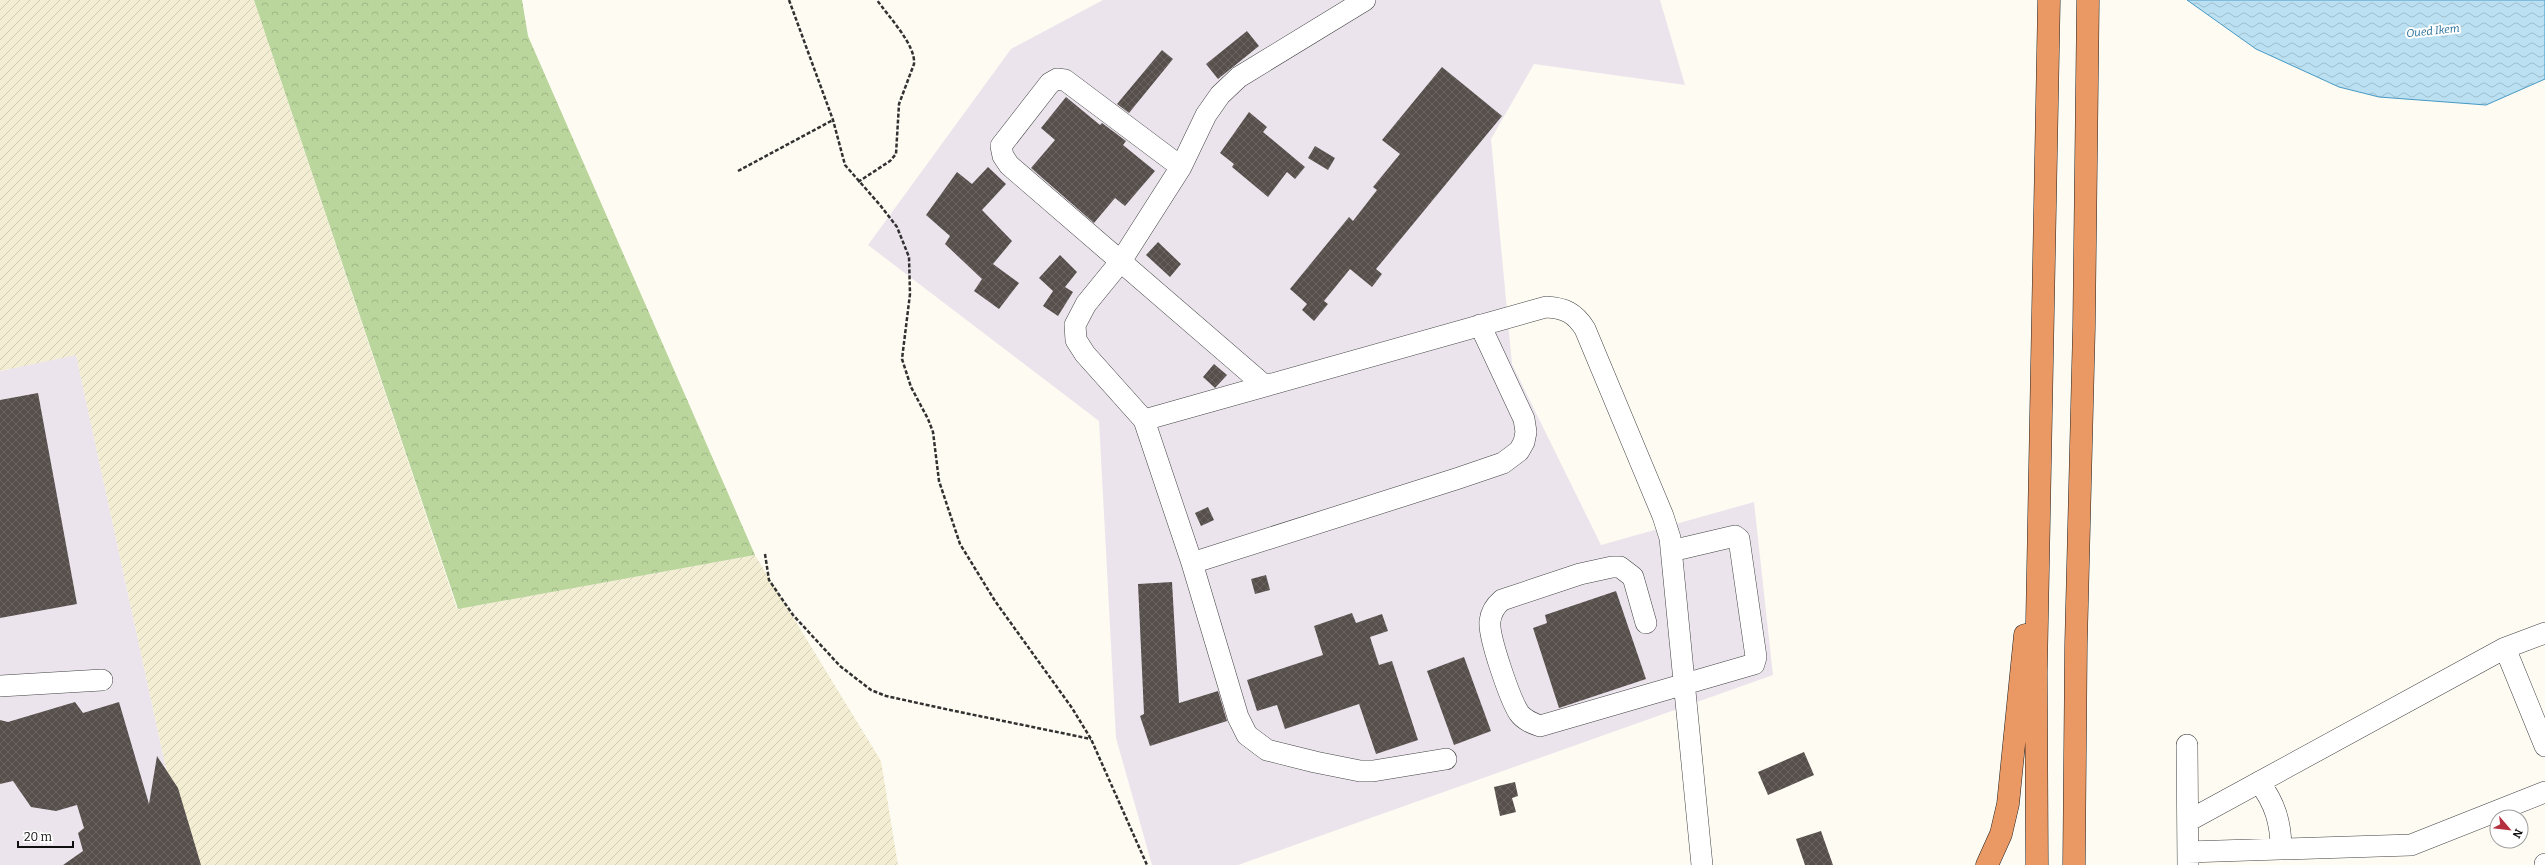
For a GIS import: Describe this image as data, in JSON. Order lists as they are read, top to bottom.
{
  "water": ["Oued Ikem"],
  "scale_bar": "20 m",
  "north": "bottom right"
}
